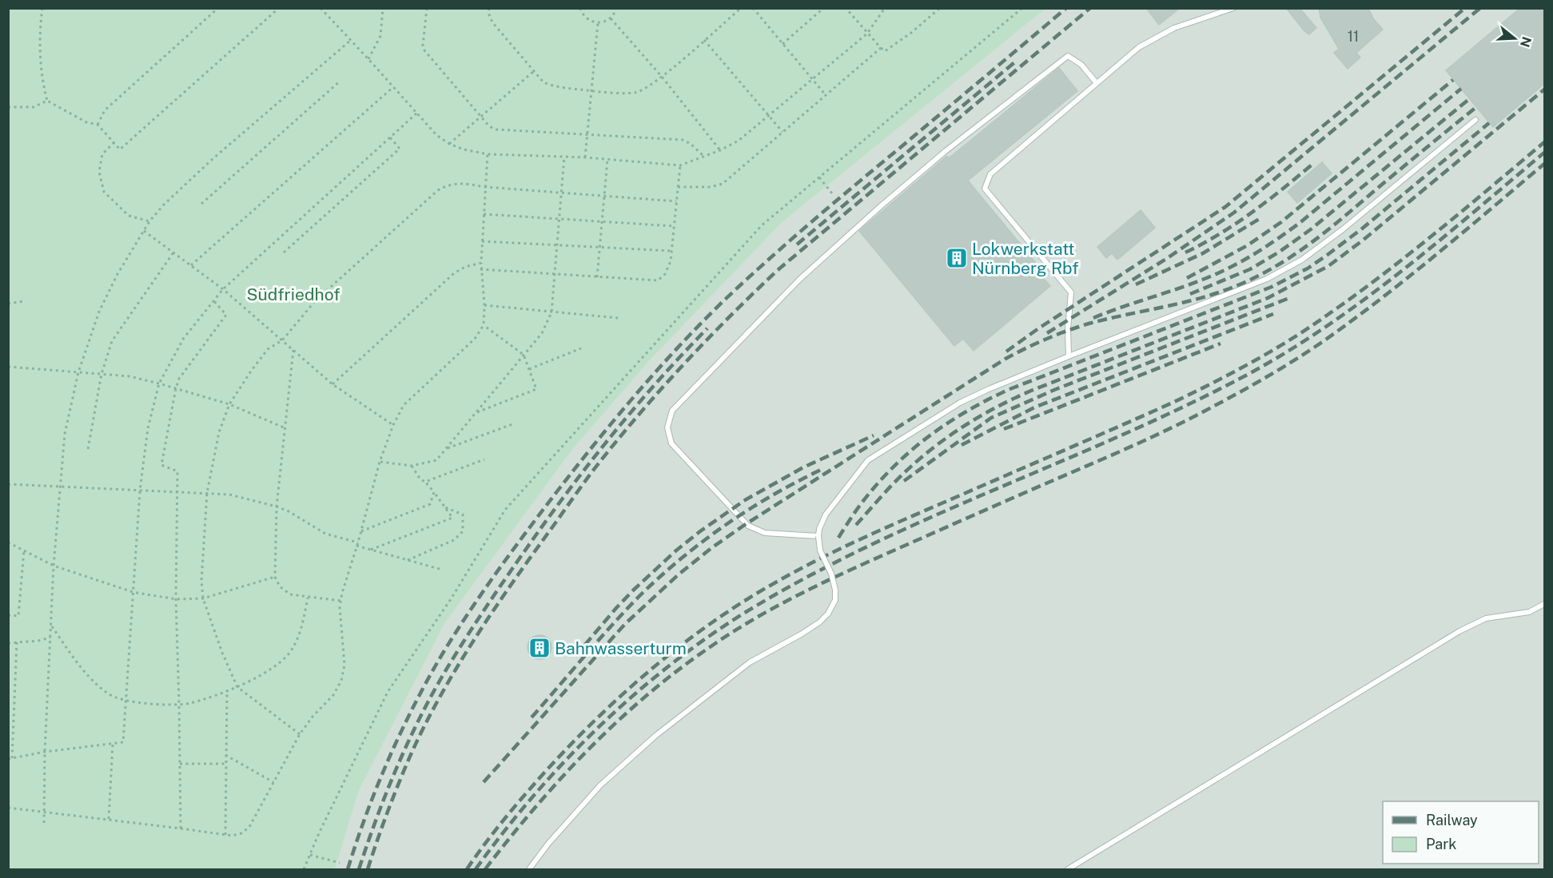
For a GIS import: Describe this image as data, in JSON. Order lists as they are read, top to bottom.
{
  "parks": ["Südfriedhof"],
  "places": {
    "building": ["Lokwerkstatt Nürnberg Rbf", "Bahnwasserturm"]
  },
  "house_numbers": ["11"],
  "legend": ["Railway", "Park"],
  "north": "right"
}
